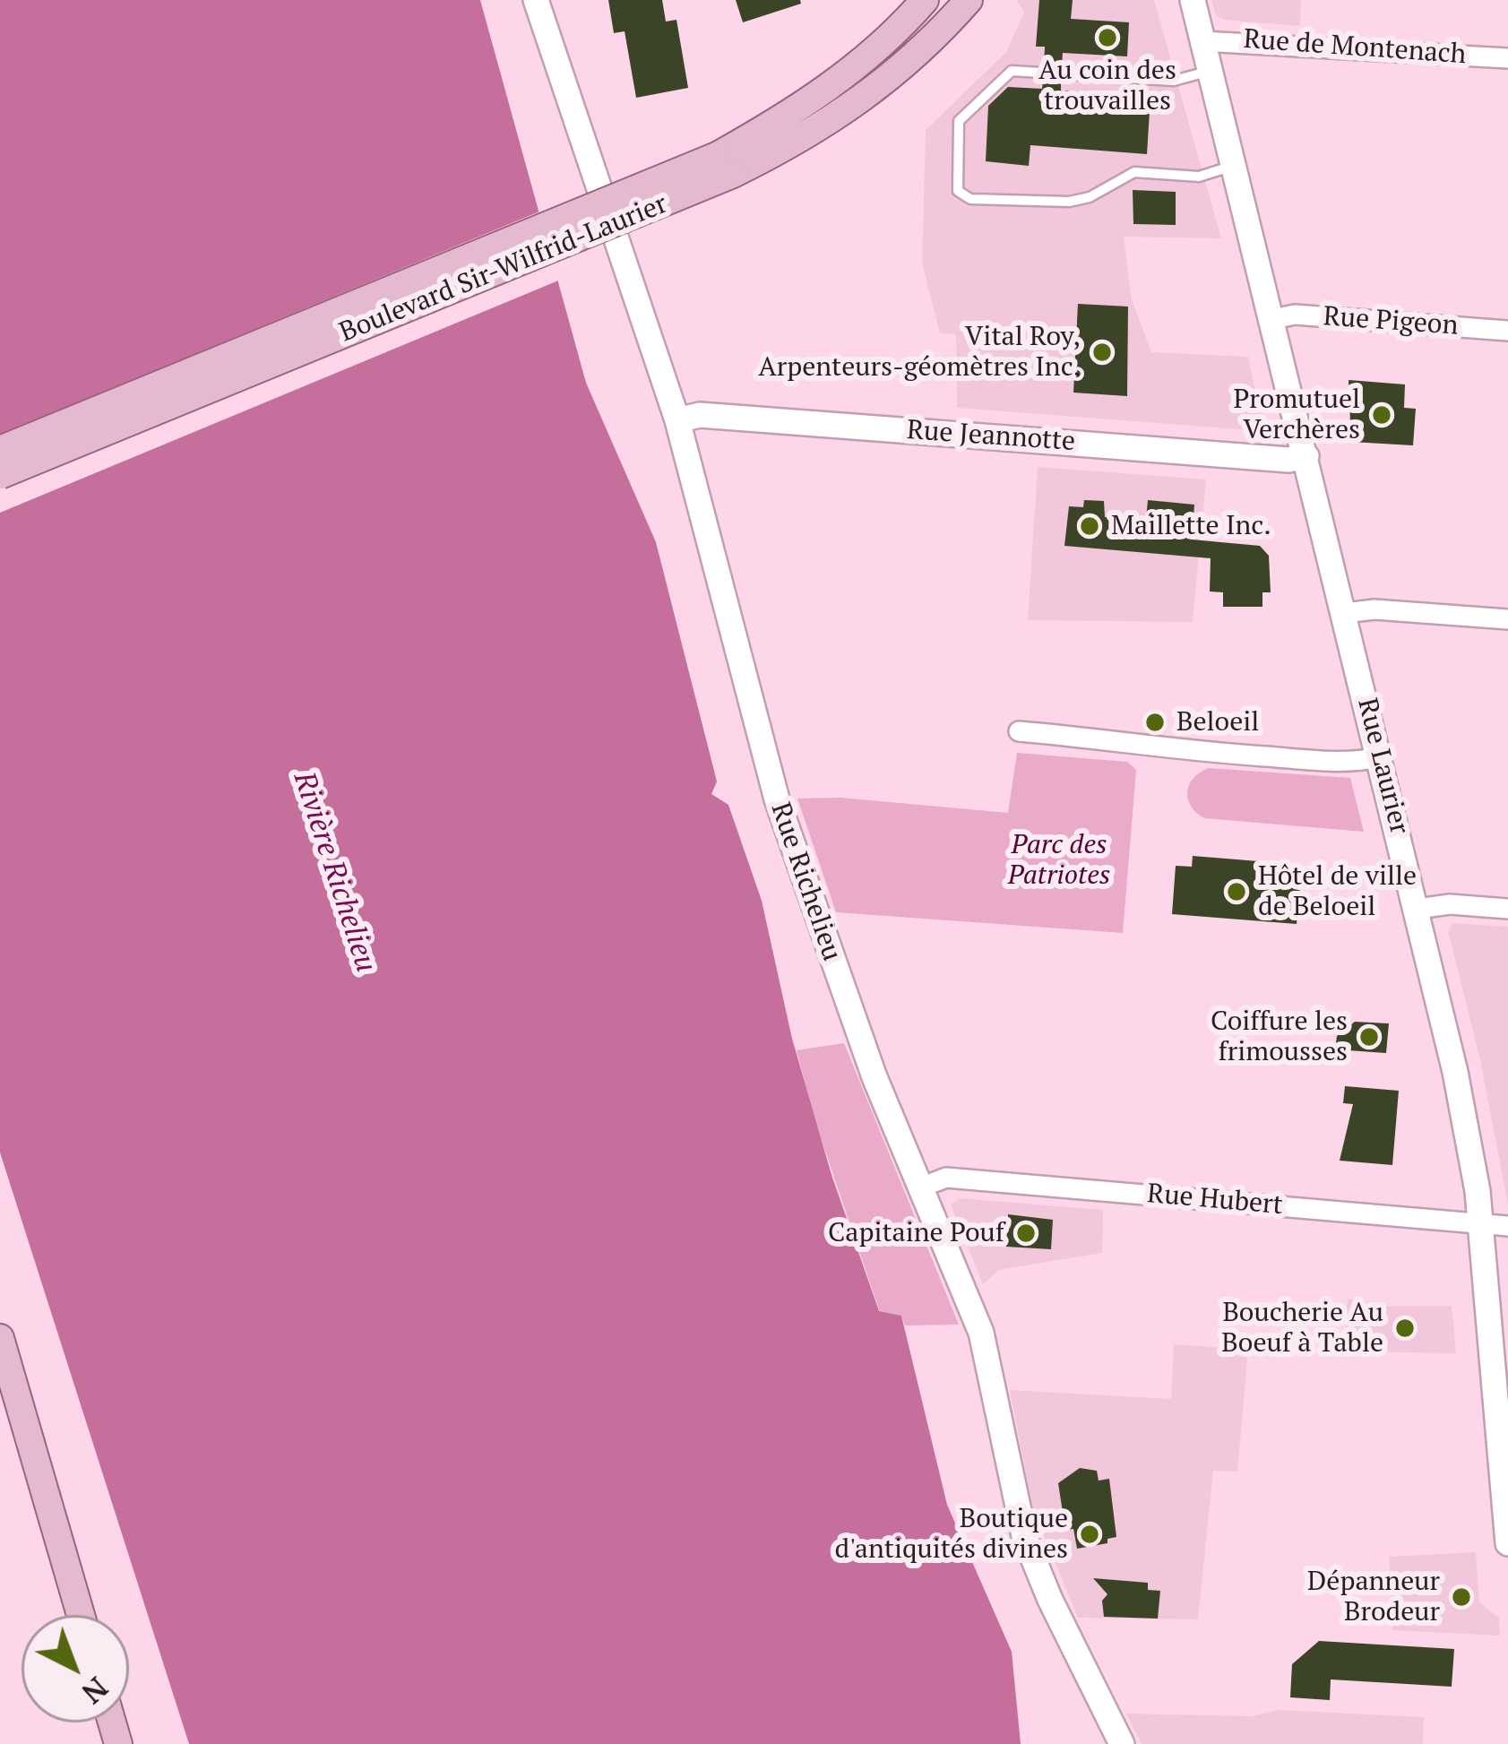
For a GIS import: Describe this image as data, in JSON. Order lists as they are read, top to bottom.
{
  "streets": {
    "main road": ["Boulevard Sir-Wilfrid-Laurier"],
    "street": [
      "Rue de Montenach",
      "Rue Pigeon",
      "Rue Jeannotte",
      "Rue Laurier",
      "Rue Richelieu",
      "Rue Hubert"
    ]
  },
  "crossings": [
    ["Rue de Montenach", "Rue Laurier"],
    ["Rue Pigeon", "Rue Laurier"],
    ["Rue Jeannotte", "Rue Laurier"],
    ["Rue Jeannotte", "Rue Richelieu"],
    ["Rue Laurier", "Rue Hubert"],
    ["Rue Richelieu", "Rue Hubert"]
  ],
  "water": ["Rivière Richelieu"],
  "parks": ["Parc des Patriotes"],
  "places": [
    "Au coin des trouvailles",
    "Vital Roy, Arpenteurs-géomètres Inc.",
    "Promutuel Verchères",
    "Maillette Inc.",
    "Beloeil",
    "Hôtel de ville de Beloeil",
    "Coiffure les frimousses",
    "Capitaine Pouf",
    "Boucherie Au Boeuf à Table",
    "Boutique d'antiquités divines",
    "Dépanneur Brodeur"
  ],
  "north": "bottom right"
}
